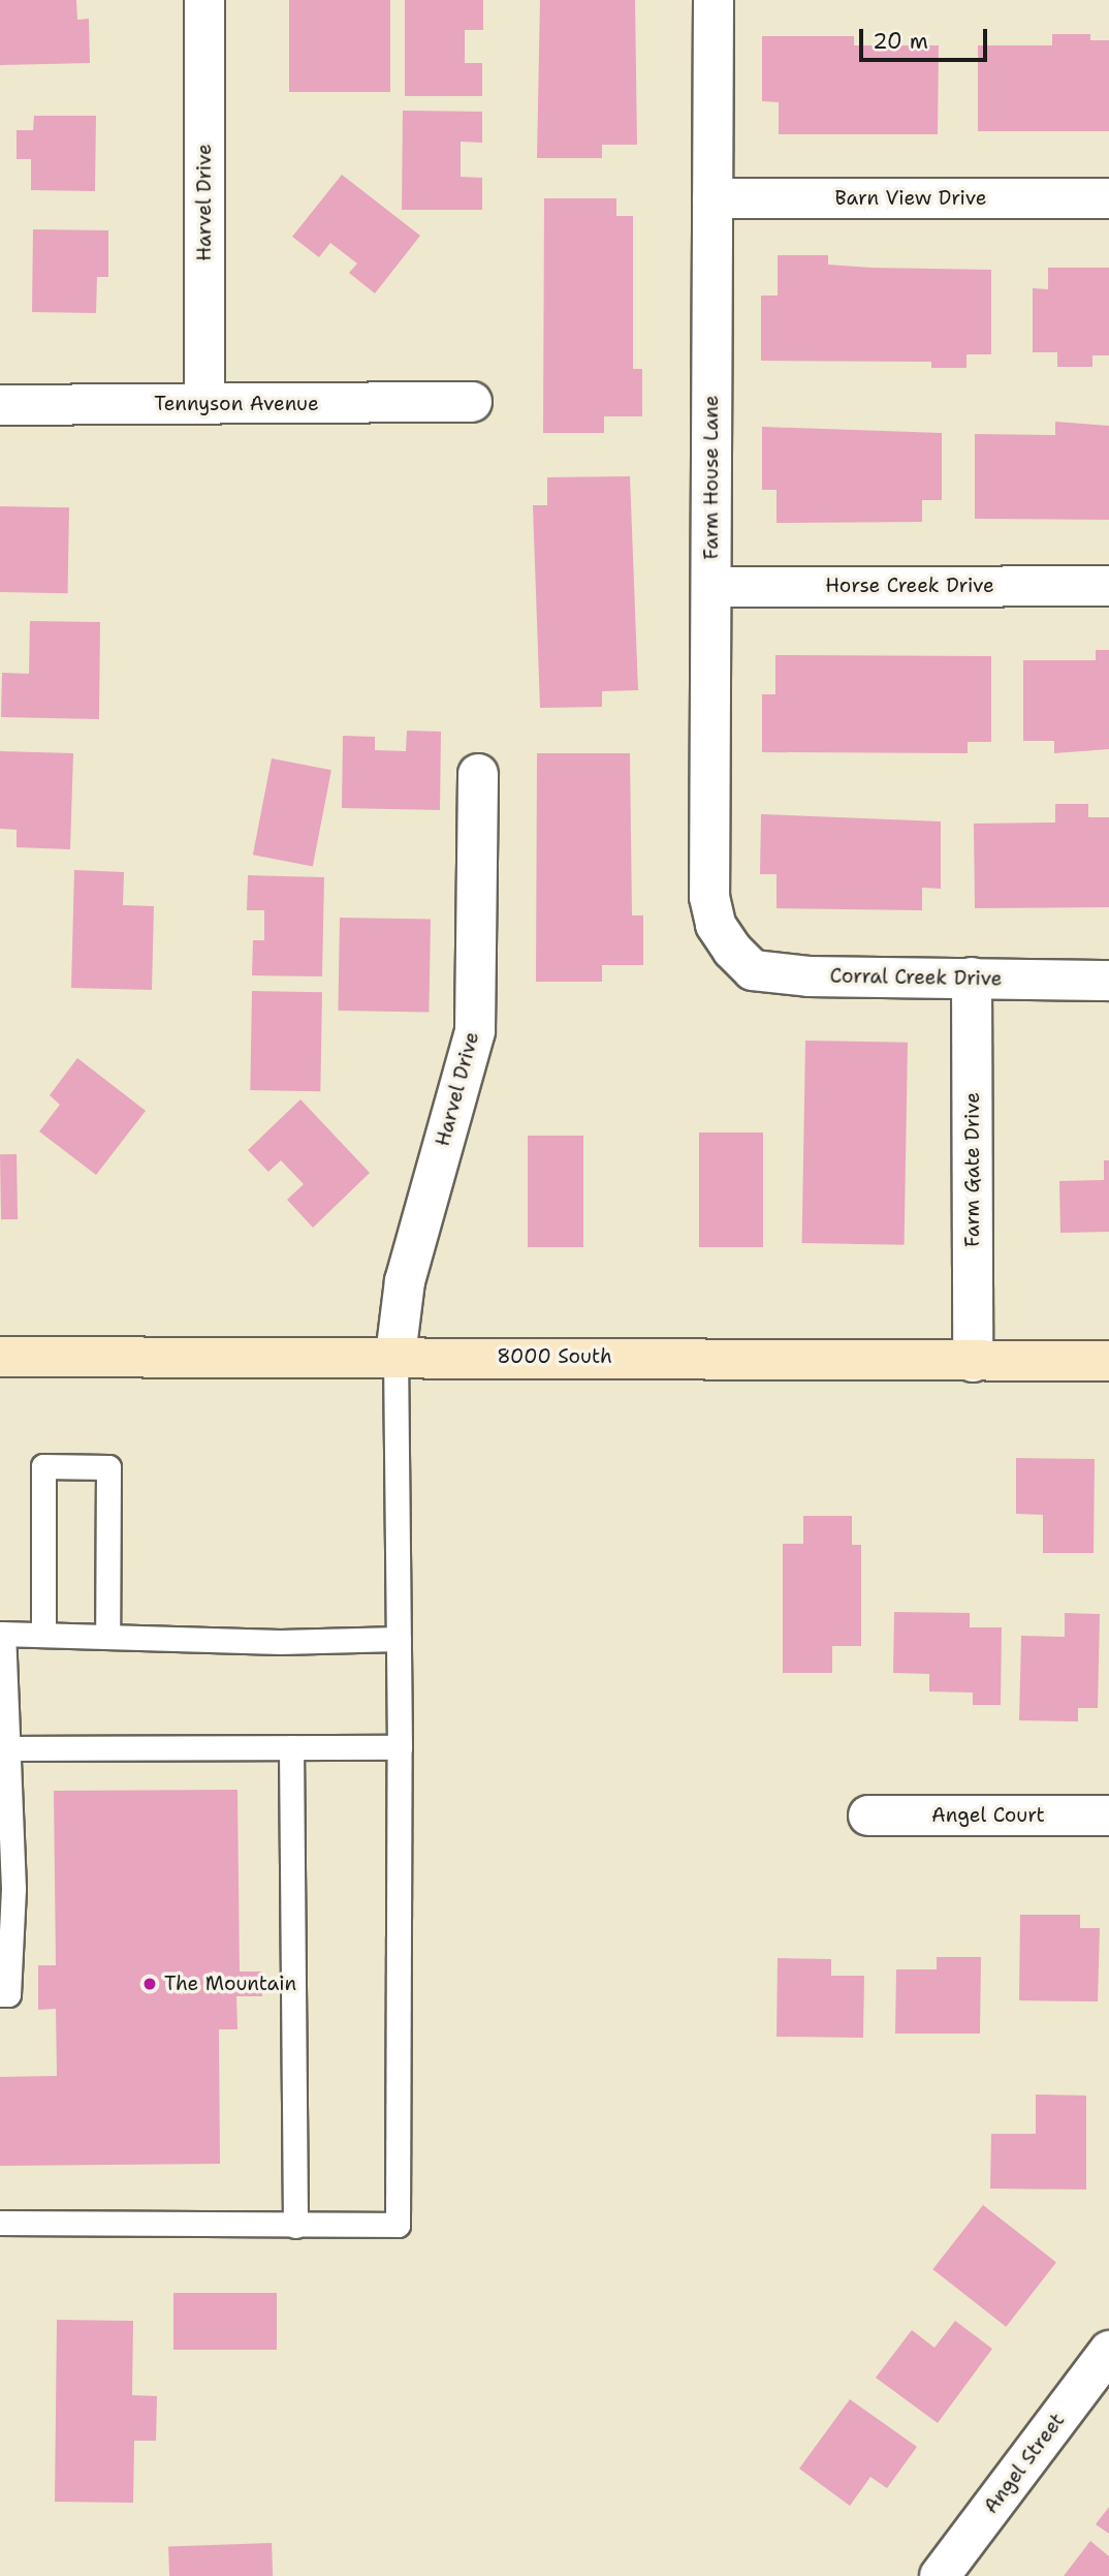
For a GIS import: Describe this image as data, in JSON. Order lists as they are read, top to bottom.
{
  "streets": {
    "street": [
      "Barn View Drive",
      "Harvel Drive",
      "Tennyson Avenue",
      "Farm House Lane",
      "Horse Creek Drive",
      "Corral Creek Drive",
      "Farm Gate Drive",
      "8000 South",
      "Angel Court",
      "Angel Street"
    ]
  },
  "crossings": [
    ["Barn View Drive", "Farm House Lane"],
    ["Harvel Drive", "Tennyson Avenue"],
    ["Harvel Drive", "8000 South"],
    ["Farm House Lane", "Horse Creek Drive"],
    ["Farm House Lane", "Corral Creek Drive"],
    ["Corral Creek Drive", "Farm Gate Drive"],
    ["Farm Gate Drive", "8000 South"]
  ],
  "places": ["The Mountain"],
  "scale_bar": "20 m"
}
